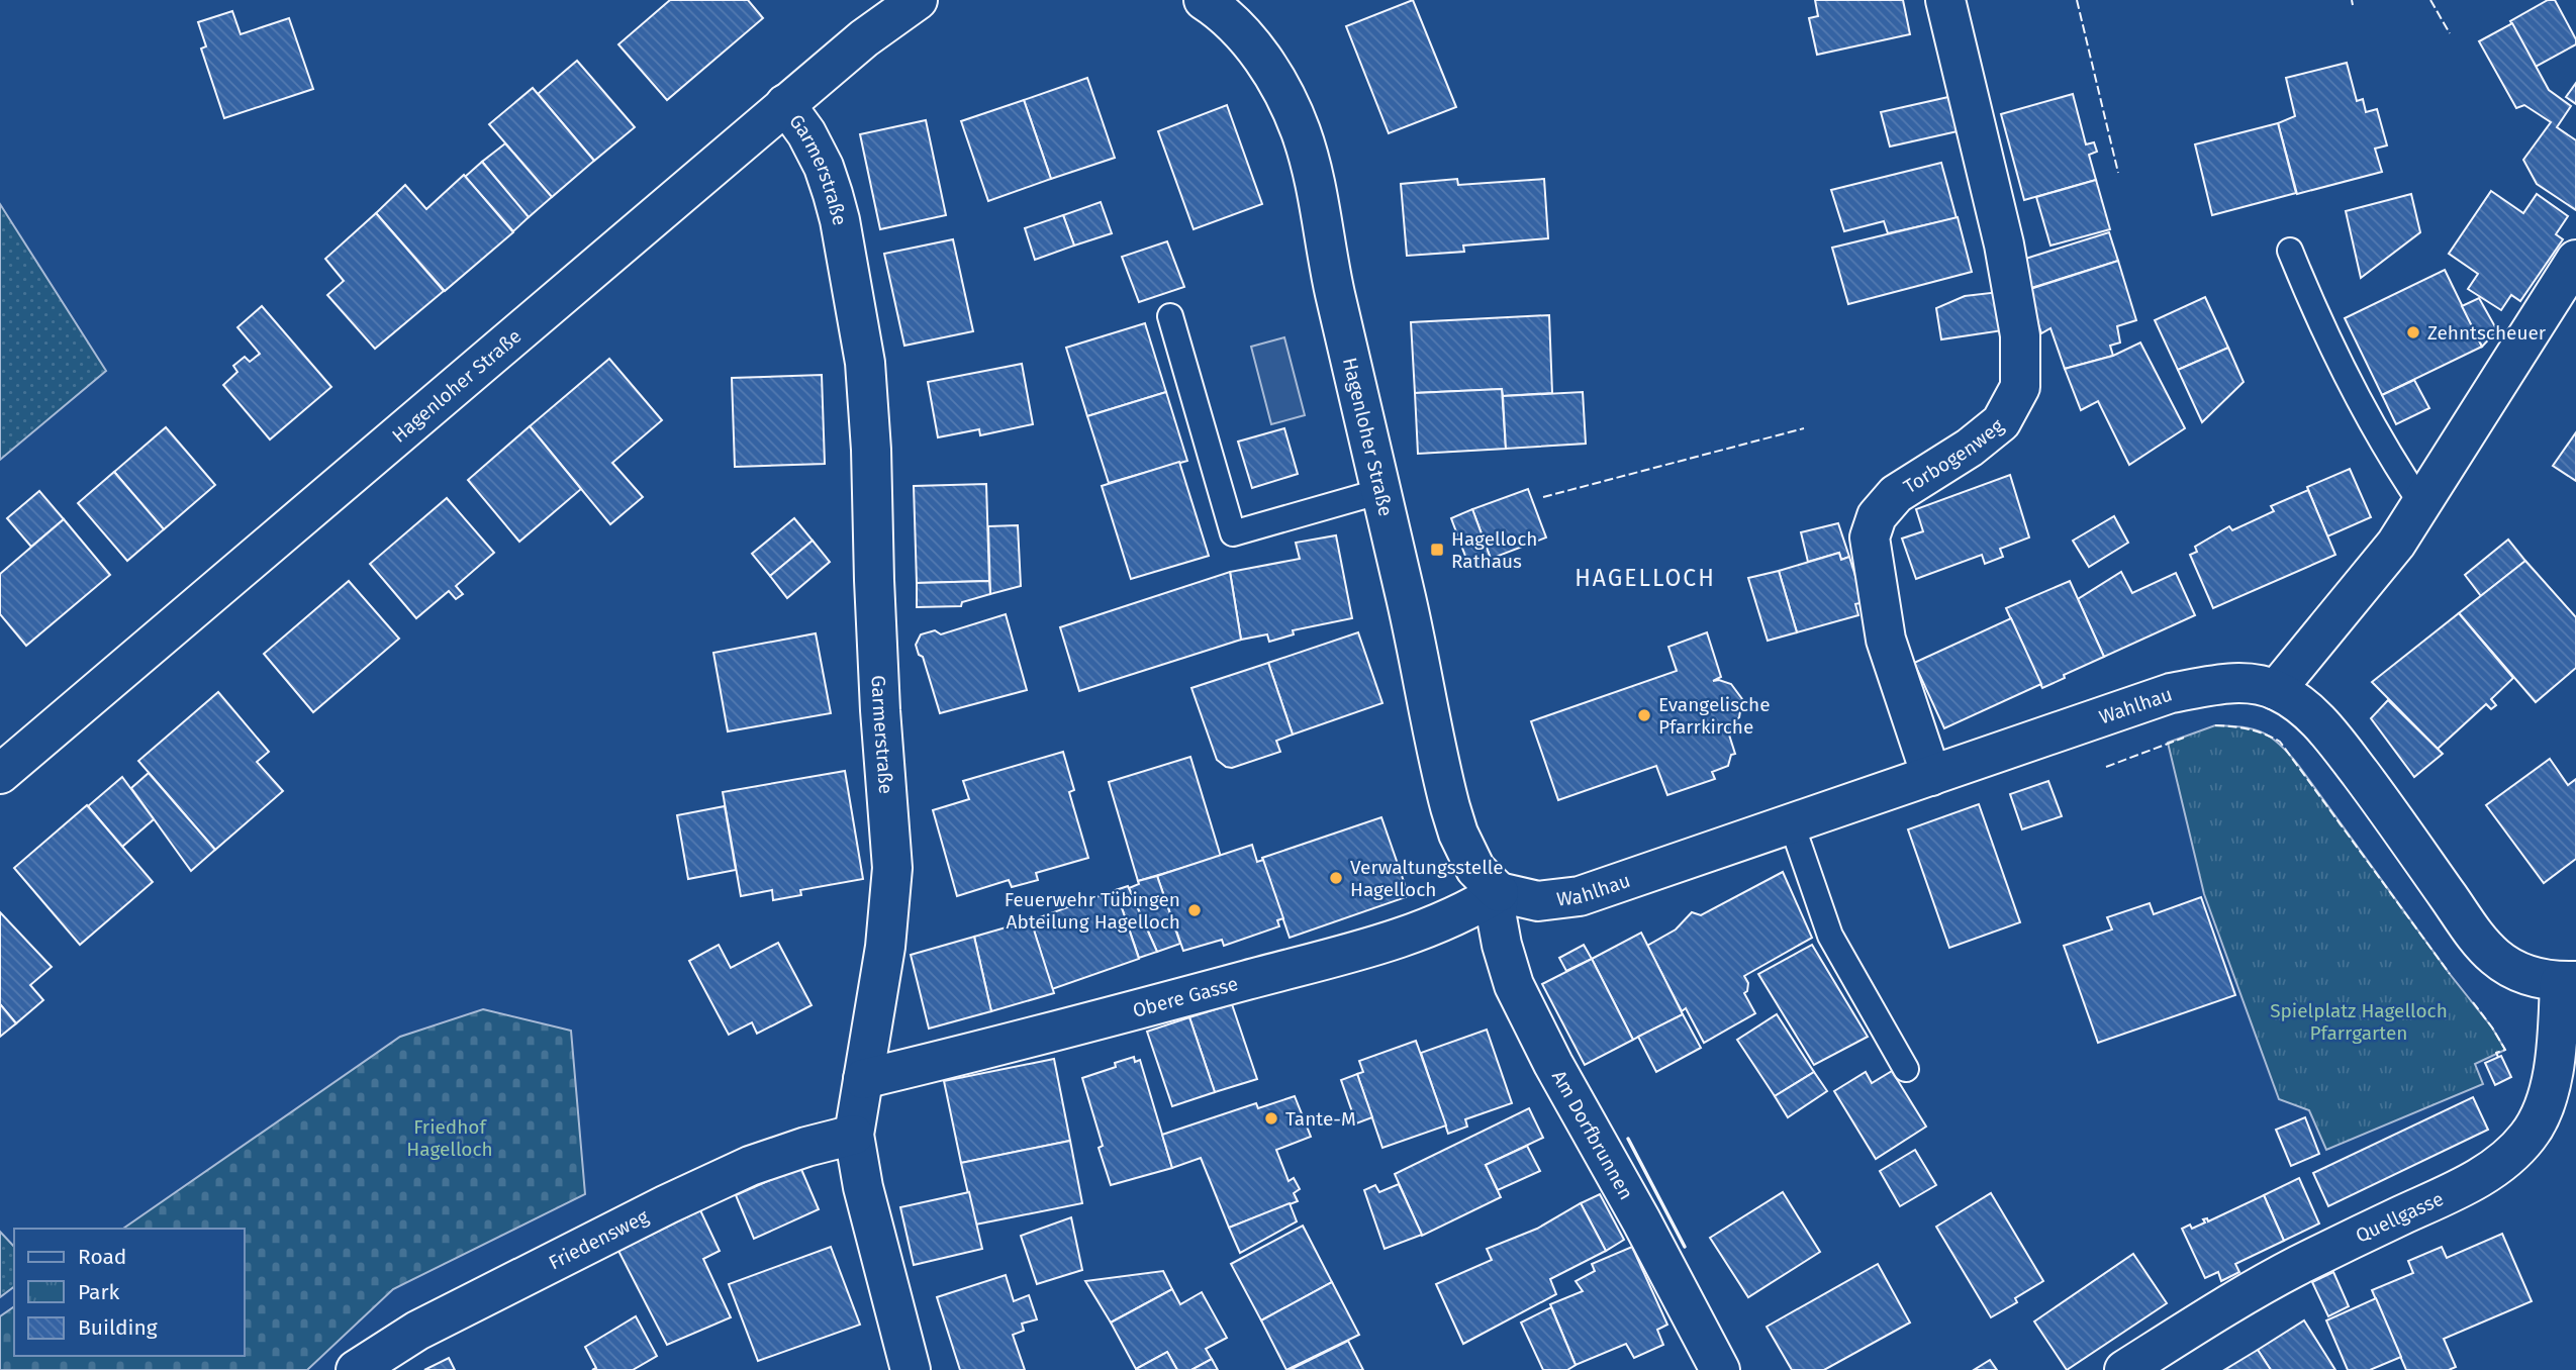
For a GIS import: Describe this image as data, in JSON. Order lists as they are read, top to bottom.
{
  "streets": {
    "street": [
      "Garmerstraße",
      "Hagenloher Straße",
      "Torbogenweg",
      "Wahlhau",
      "Obere Gasse",
      "Am Dorfbrunnen",
      "Quellgasse",
      "Friedensweg"
    ]
  },
  "crossings": [
    ["Garmerstraße", "Hagenloher Straße"],
    ["Garmerstraße", "Obere Gasse"],
    ["Garmerstraße", "Friedensweg"],
    ["Hagenloher Straße", "Wahlhau"],
    ["Hagenloher Straße", "Obere Gasse"],
    ["Hagenloher Straße", "Am Dorfbrunnen"],
    ["Torbogenweg", "Wahlhau"],
    ["Wahlhau", "Obere Gasse"],
    ["Wahlhau", "Am Dorfbrunnen"],
    ["Wahlhau", "Quellgasse"],
    ["Obere Gasse", "Am Dorfbrunnen"]
  ],
  "districts": ["HAGELLOCH"],
  "parks": ["Spielplatz Hagelloch Pfarrgarten", "Friedhof Hagelloch"],
  "places": {
    "other": [
      "Zehntscheuer",
      "Evangelische Pfarrkirche",
      "Verwaltungsstelle Hagelloch",
      "Feuerwehr Tübingen Abteilung Hagelloch",
      "Tante-M"
    ],
    "transit": ["Hagelloch Rathaus"]
  },
  "legend": ["Road", "Park", "Building"]
}
